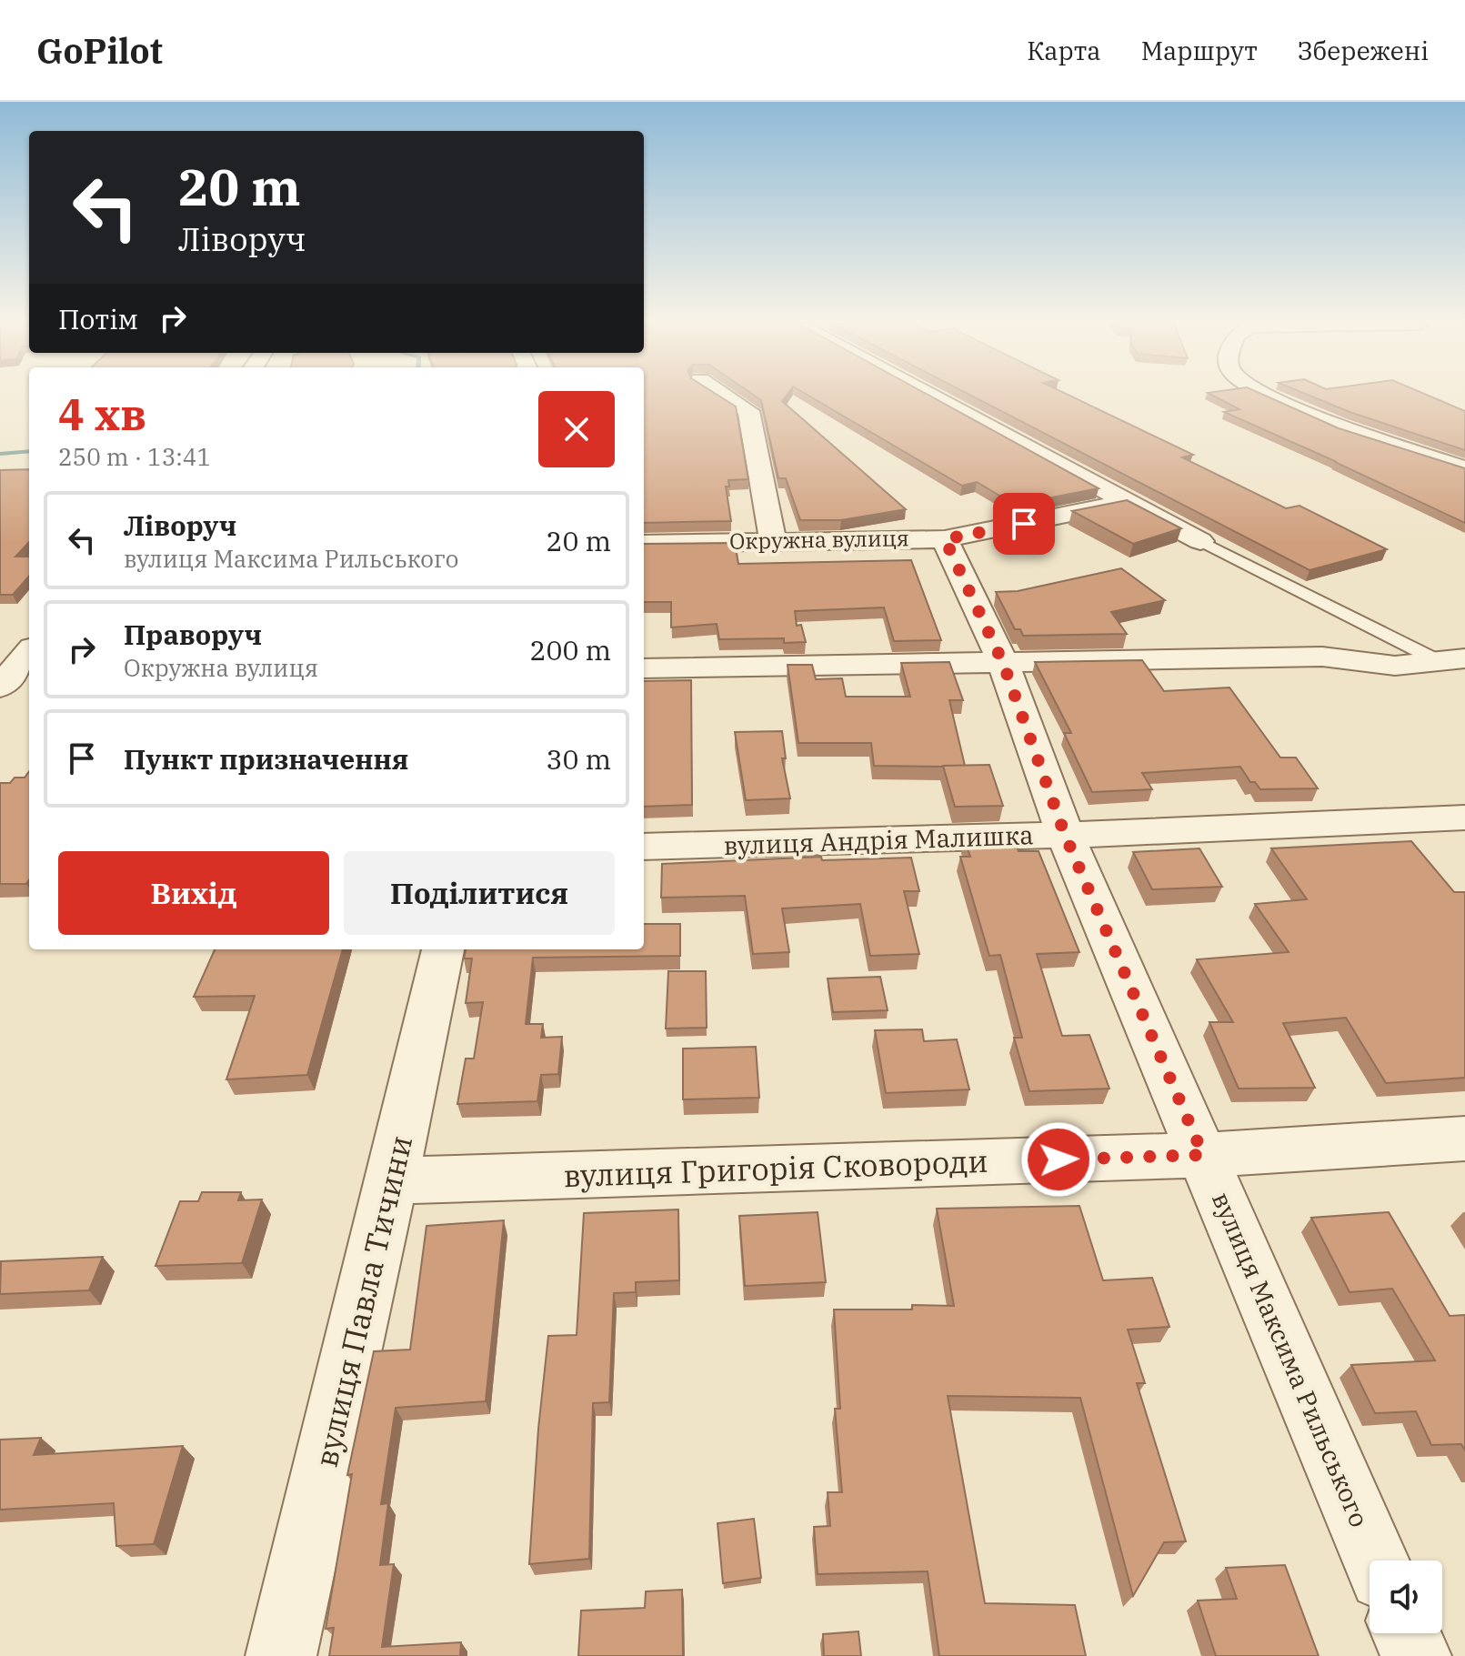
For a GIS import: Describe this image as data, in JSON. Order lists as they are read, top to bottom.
{
  "streets": {
    "street": [
      "Окружна вулиця",
      "вулиця Андрія Малишка",
      "вулиця Григорія Сковороди",
      "вулиця Павла Тичини",
      "вулиця Максима Рильського"
    ]
  },
  "crossings": [
    ["Окружна вулиця", "вулиця Максима Рильського"],
    ["вулиця Андрія Малишка", "вулиця Максима Рильського"],
    ["вулиця Григорія Сковороди", "вулиця Павла Тичини"],
    ["вулиця Григорія Сковороди", "вулиця Максима Рильського"]
  ],
  "page": {
    "header": "GoPilot",
    "nav": ["Карта", "Маршрут", "Збережені"],
    "turn": ["20 m", "Ліворуч"],
    "then": "Потім",
    "heading": ["4 хв", "250 m · 13:41"],
    "list": [
      {
        "name": "Ліворуч",
        "note": "вулиця Максима Рильського",
        "value": "20 m"
      },
      {
        "name": "Праворуч",
        "note": "Окружна вулиця",
        "value": "200 m"
      },
      {
        "name": "Пункт призначення",
        "value": "30 m"
      }
    ],
    "buttons": ["Вихід", "Поділитися"]
  }
}
